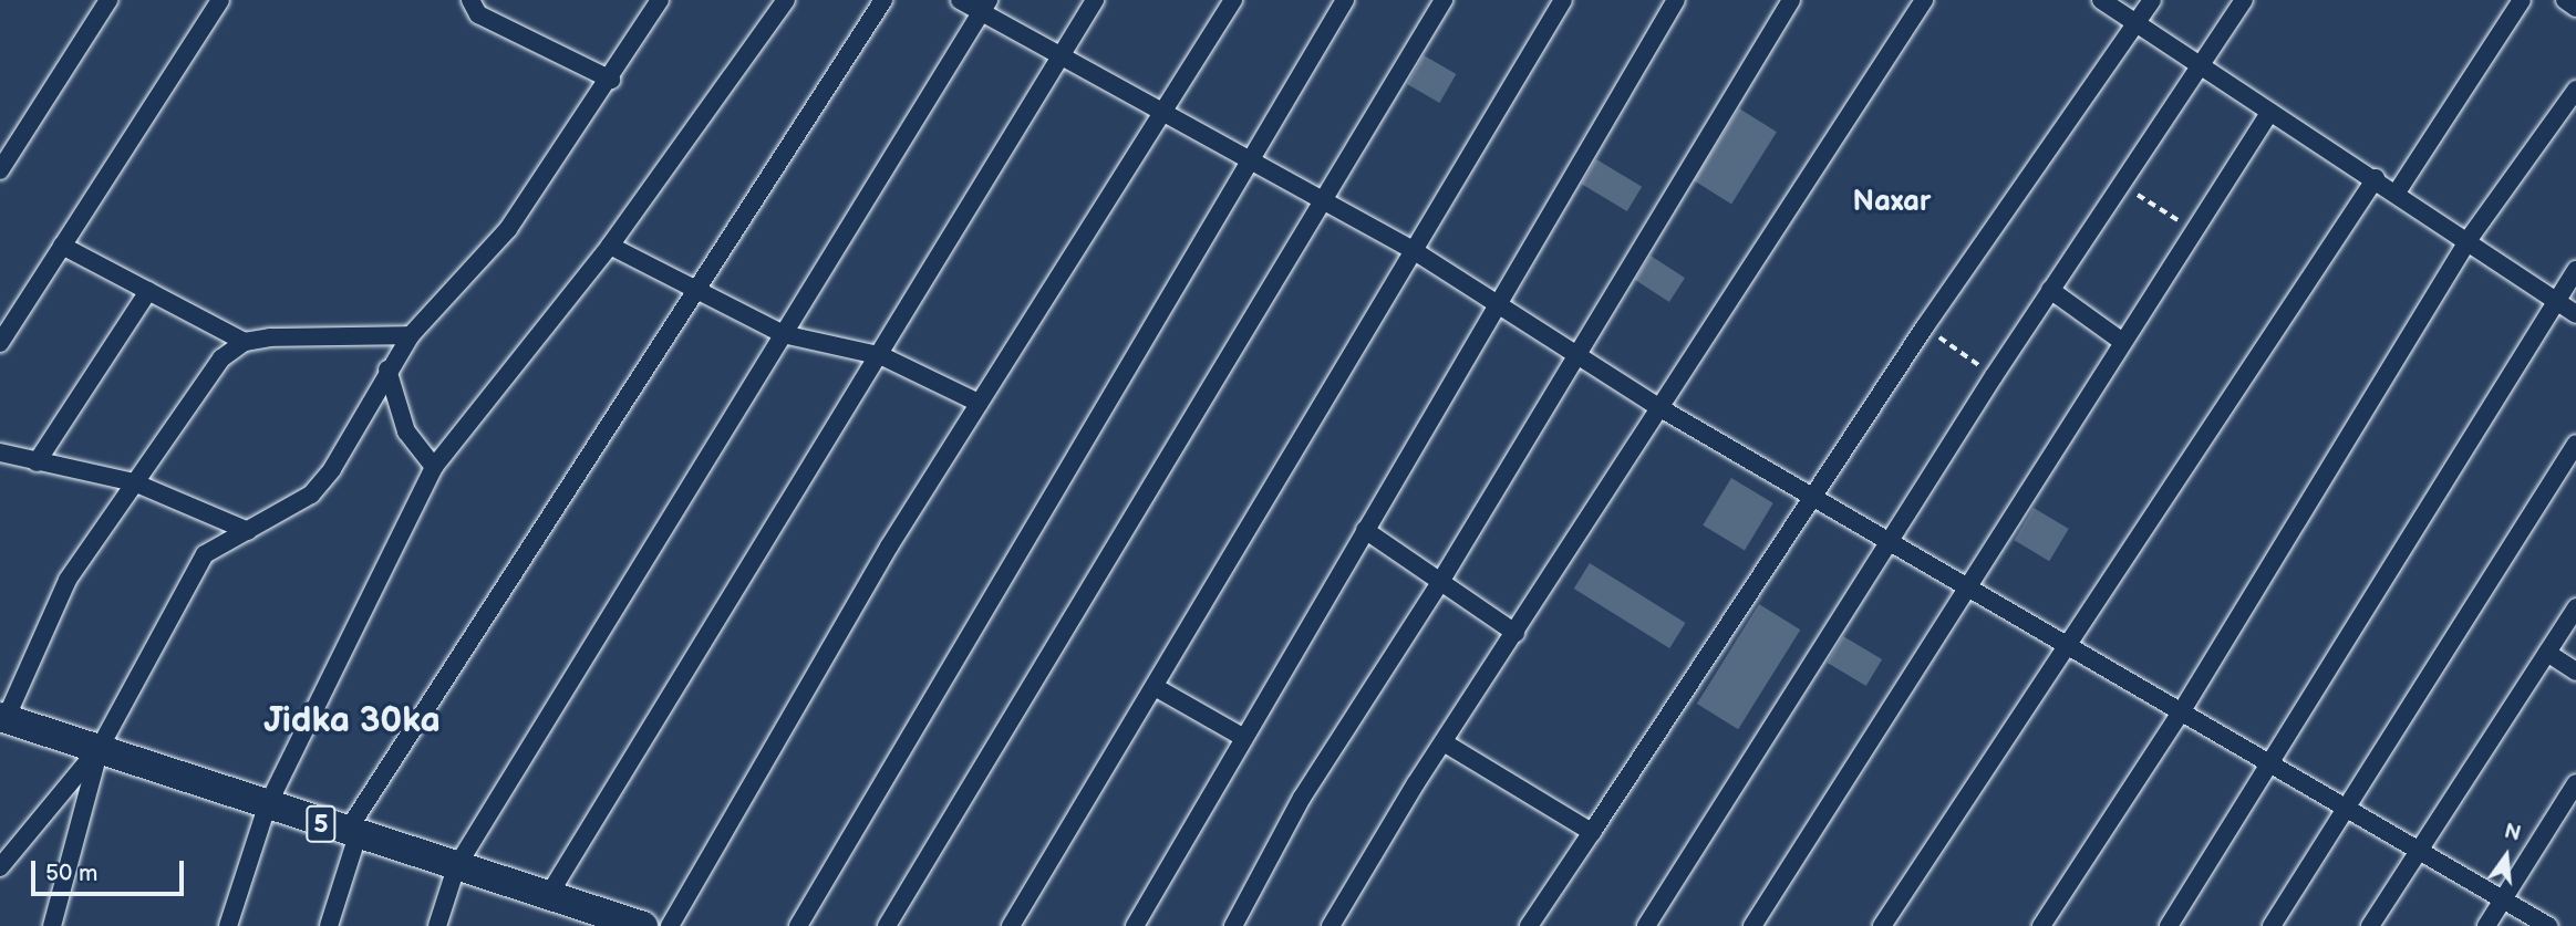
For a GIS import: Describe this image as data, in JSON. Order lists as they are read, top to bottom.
{
  "streets": {
    "highway": ["5"]
  },
  "districts": ["Naxar", "Jidka 30ka"],
  "scale_bar": "50 m",
  "north": "top"
}
